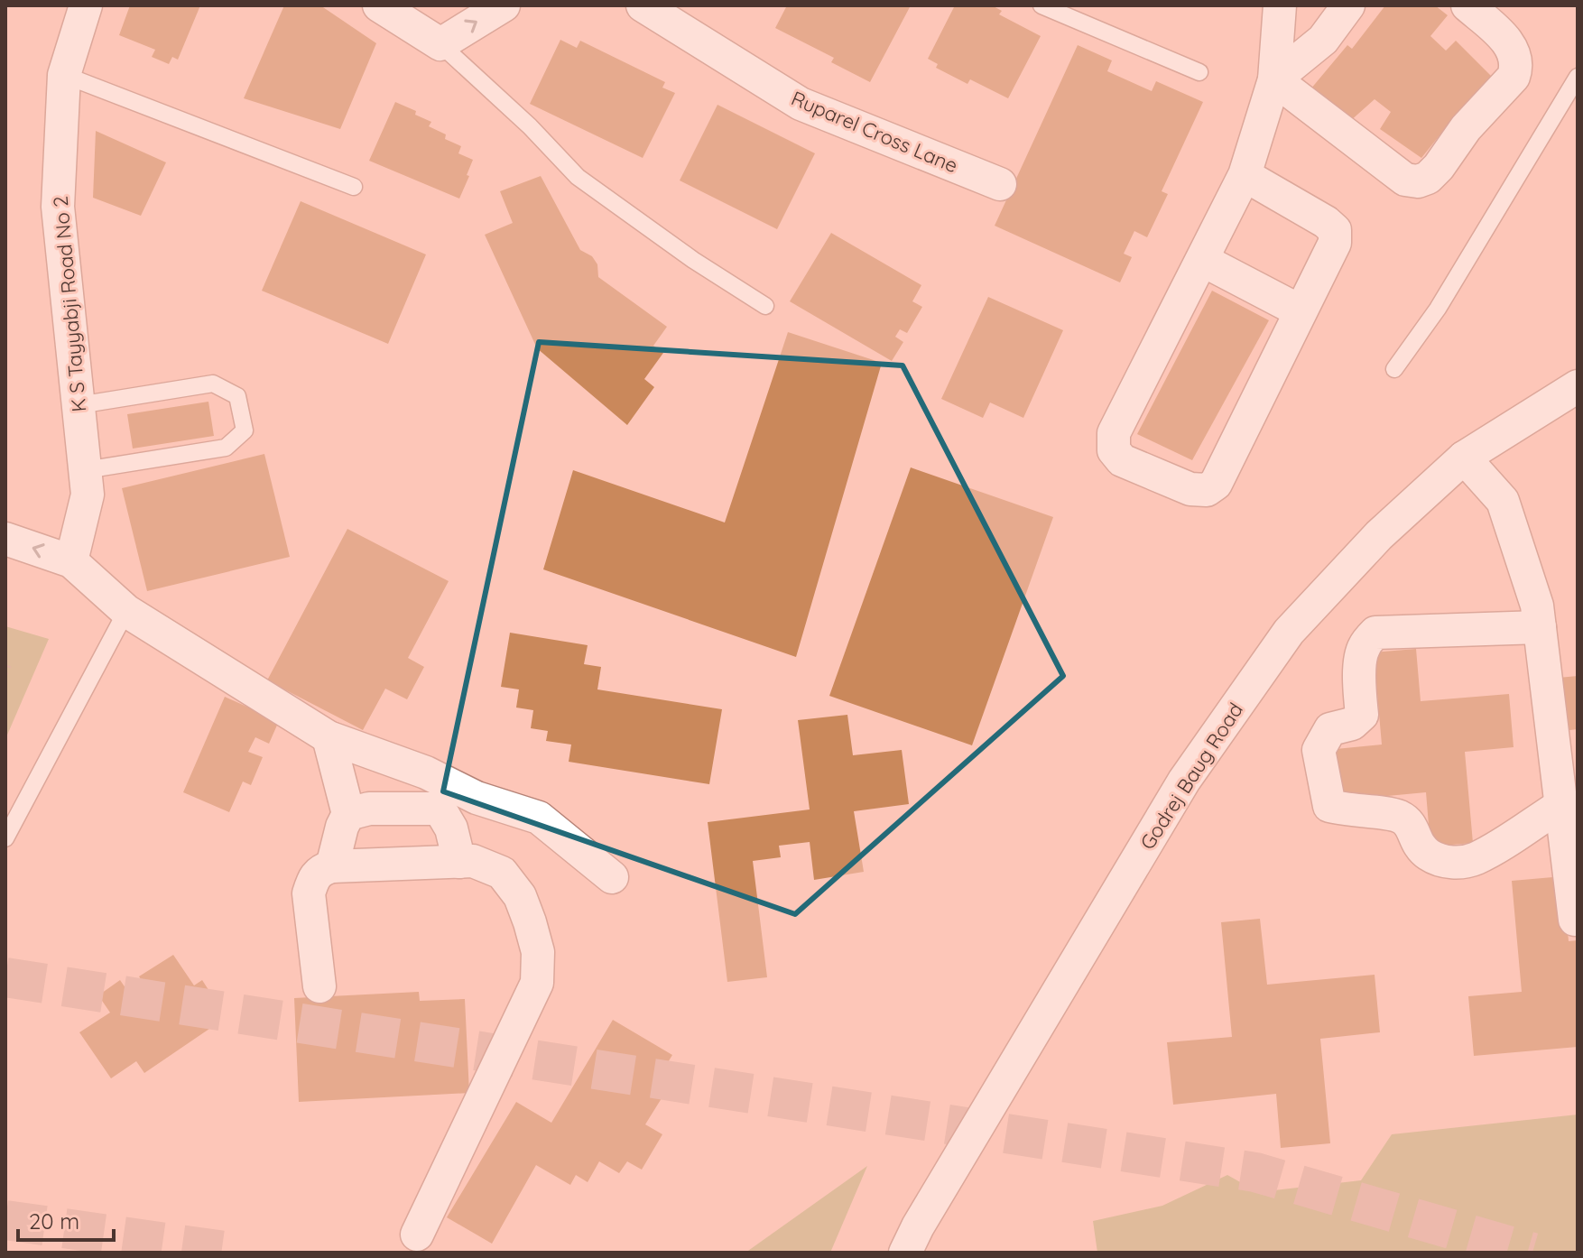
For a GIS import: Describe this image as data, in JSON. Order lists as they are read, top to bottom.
{
  "streets": {
    "street": ["Ruparel Cross Lane", "K S Tayyabji Road No 2", "Godrej Baug Road"]
  },
  "scale_bar": "20 m"
}
